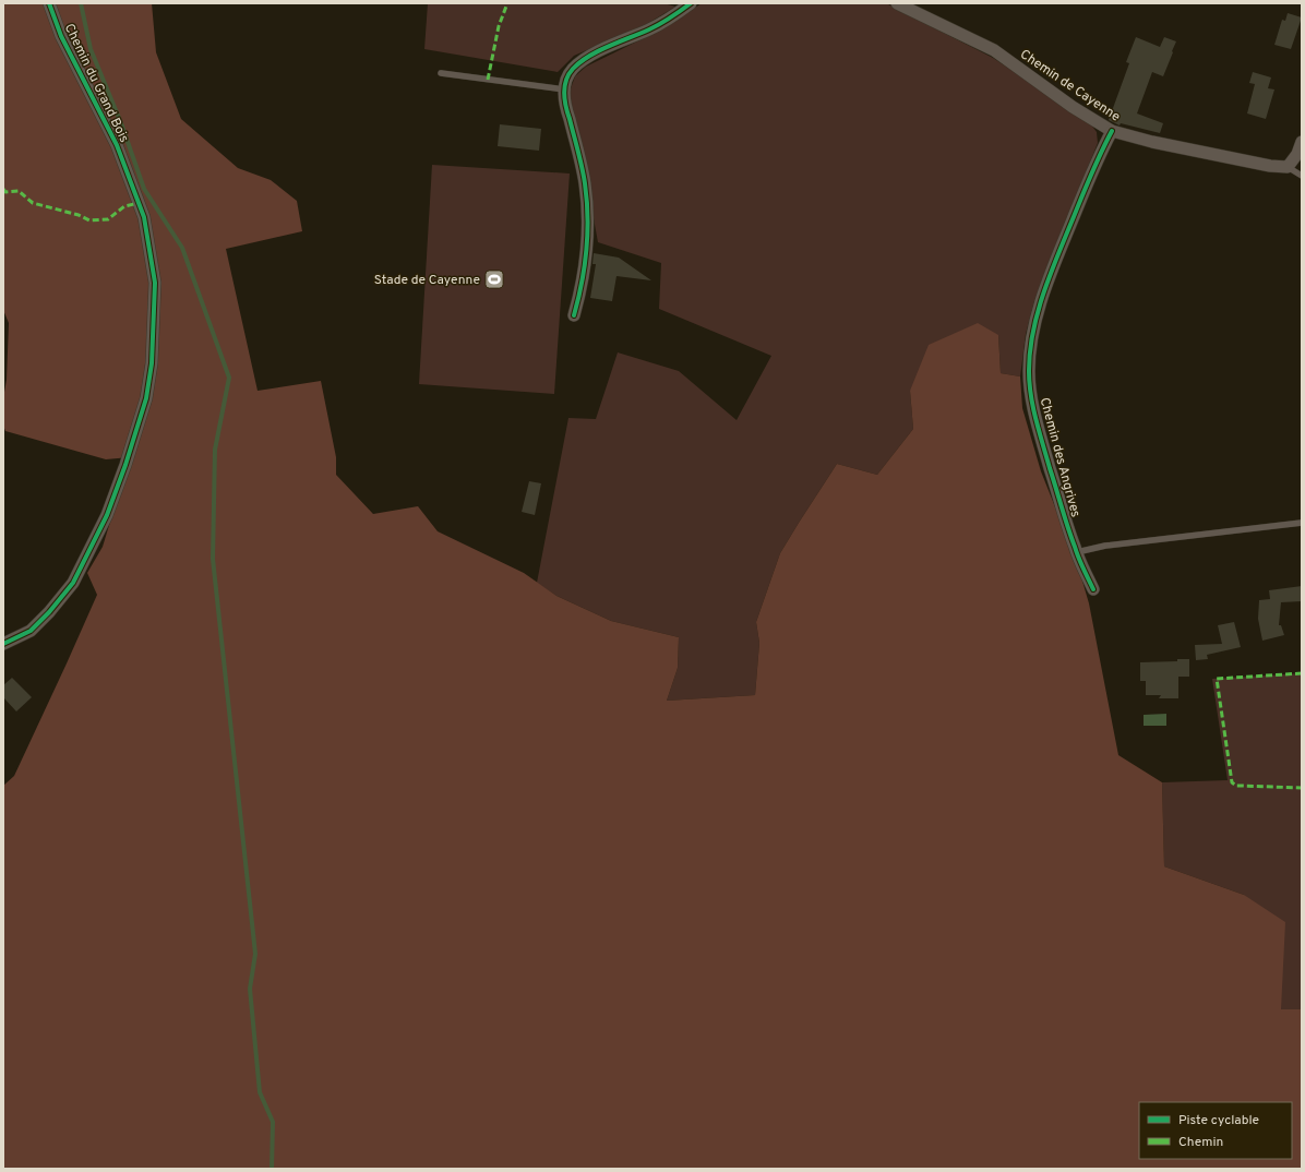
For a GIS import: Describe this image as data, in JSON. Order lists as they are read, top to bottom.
{
  "streets": {
    "street": ["Chemin du Grand Bois", "Chemin de Cayenne", "Chemin des Angrives"]
  },
  "crossings": [
    ["Chemin de Cayenne", "Chemin des Angrives"]
  ],
  "places": {
    "sports": ["Stade de Cayenne"]
  },
  "legend": ["Piste cyclable", "Chemin"]
}
